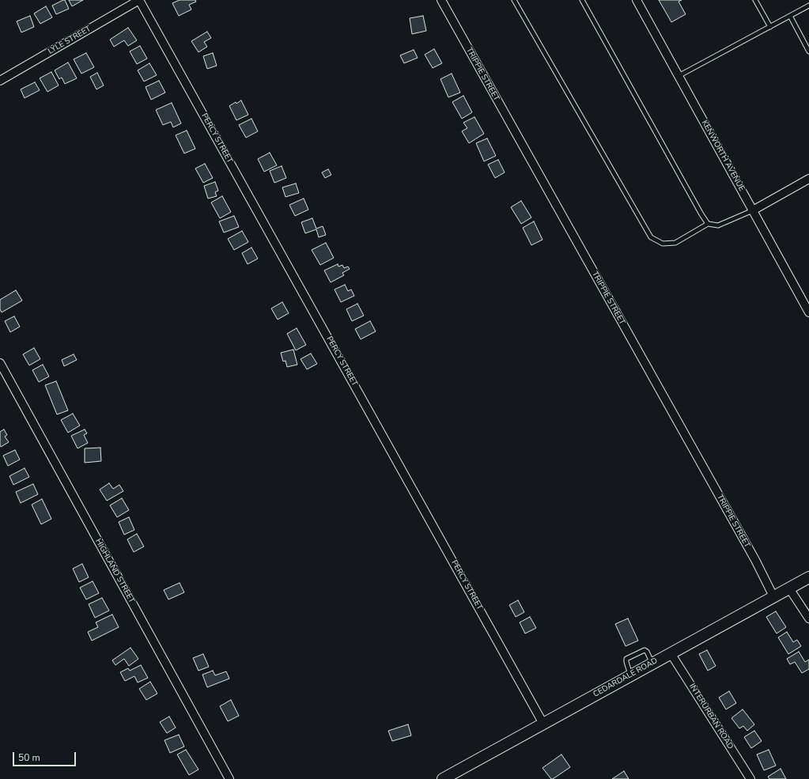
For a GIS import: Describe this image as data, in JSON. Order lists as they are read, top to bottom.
{
  "streets": {
    "street": [
      "LYLE STREET",
      "TRIPPIE STREET",
      "PERCY STREET",
      "KENWORTH AVENUE",
      "HIGHLAND STREET",
      "CEDARDALE ROAD",
      "INTERURBAN ROAD"
    ]
  },
  "crossings": [
    ["LYLE STREET", "PERCY STREET"],
    ["TRIPPIE STREET", "CEDARDALE ROAD"],
    ["PERCY STREET", "CEDARDALE ROAD"],
    ["CEDARDALE ROAD", "INTERURBAN ROAD"]
  ],
  "scale_bar": "50 m"
}
